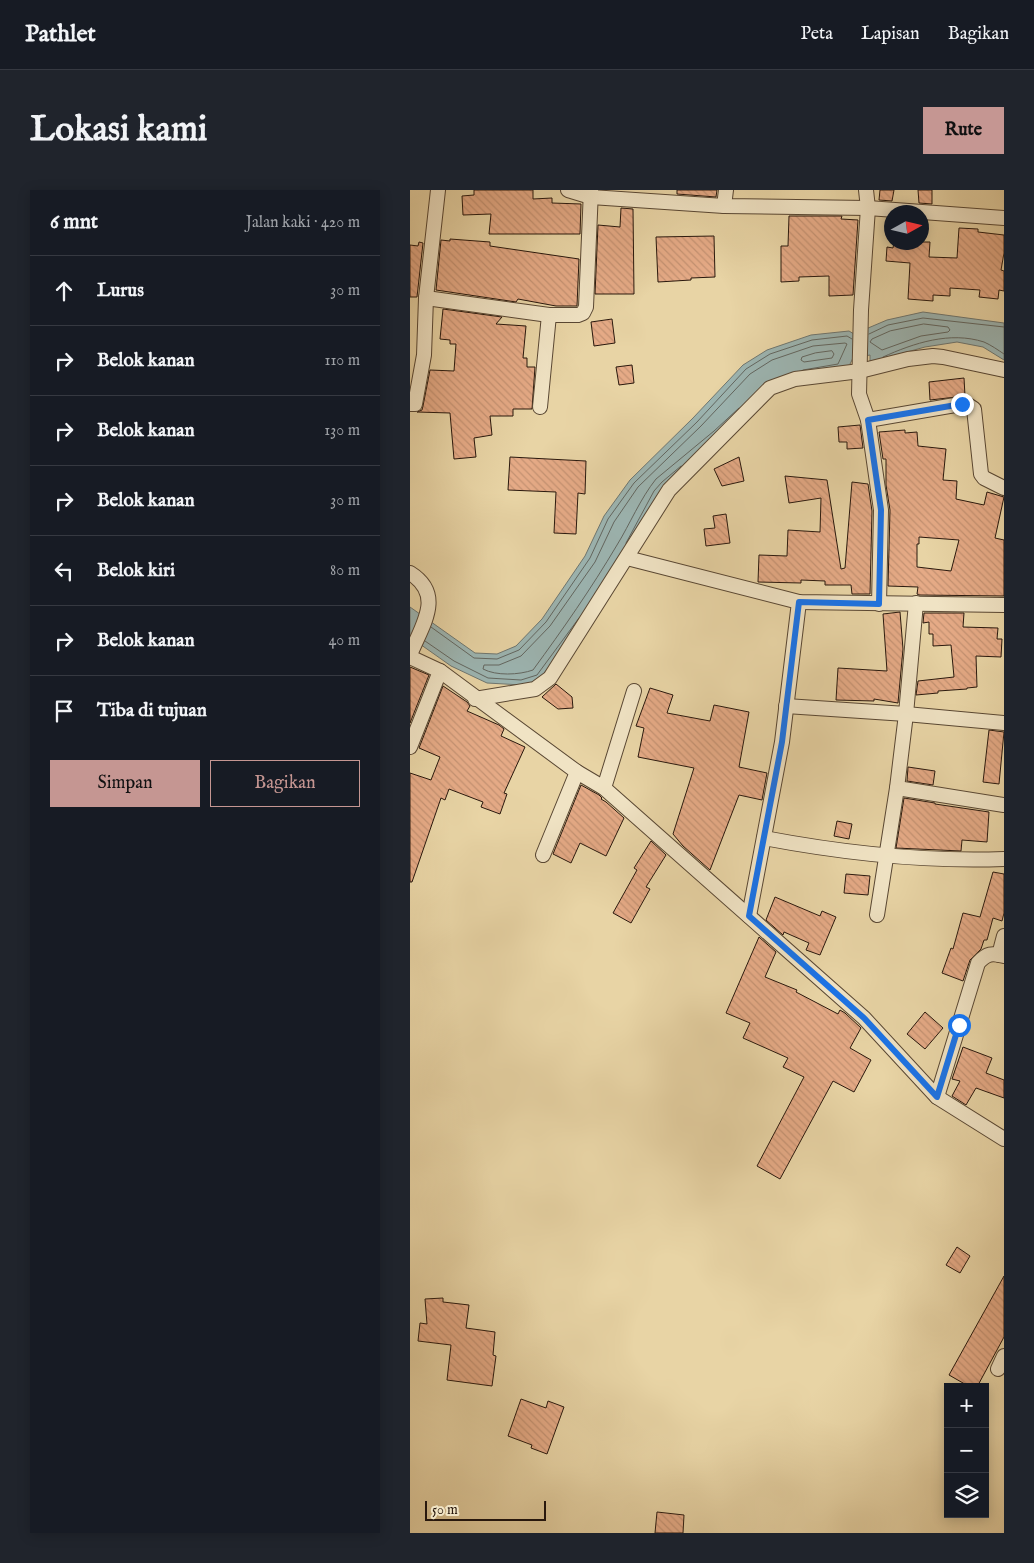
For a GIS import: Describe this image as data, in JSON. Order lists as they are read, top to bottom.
{
  "scale_bar": "50 m",
  "north": "right",
  "page": {
    "header": "Pathlet",
    "nav": ["Peta", "Lapisan", "Bagikan"],
    "buttons": [
      "Rute",
      ["Simpan", "Bagikan"]
    ],
    "title": "Lokasi kami",
    "heading": ["6 mnt", "Jalan kaki · 420 m"],
    "list": [
      ["Lurus", "30 m"],
      ["Belok kanan", "110 m"],
      ["Belok kanan", "130 m"],
      ["Belok kanan", "30 m"],
      ["Belok kiri", "80 m"],
      ["Belok kanan", "40 m"],
      "Tiba di tujuan"
    ],
    "map_buttons": ["+", "−"],
    "scale": "50 m"
  }
}
